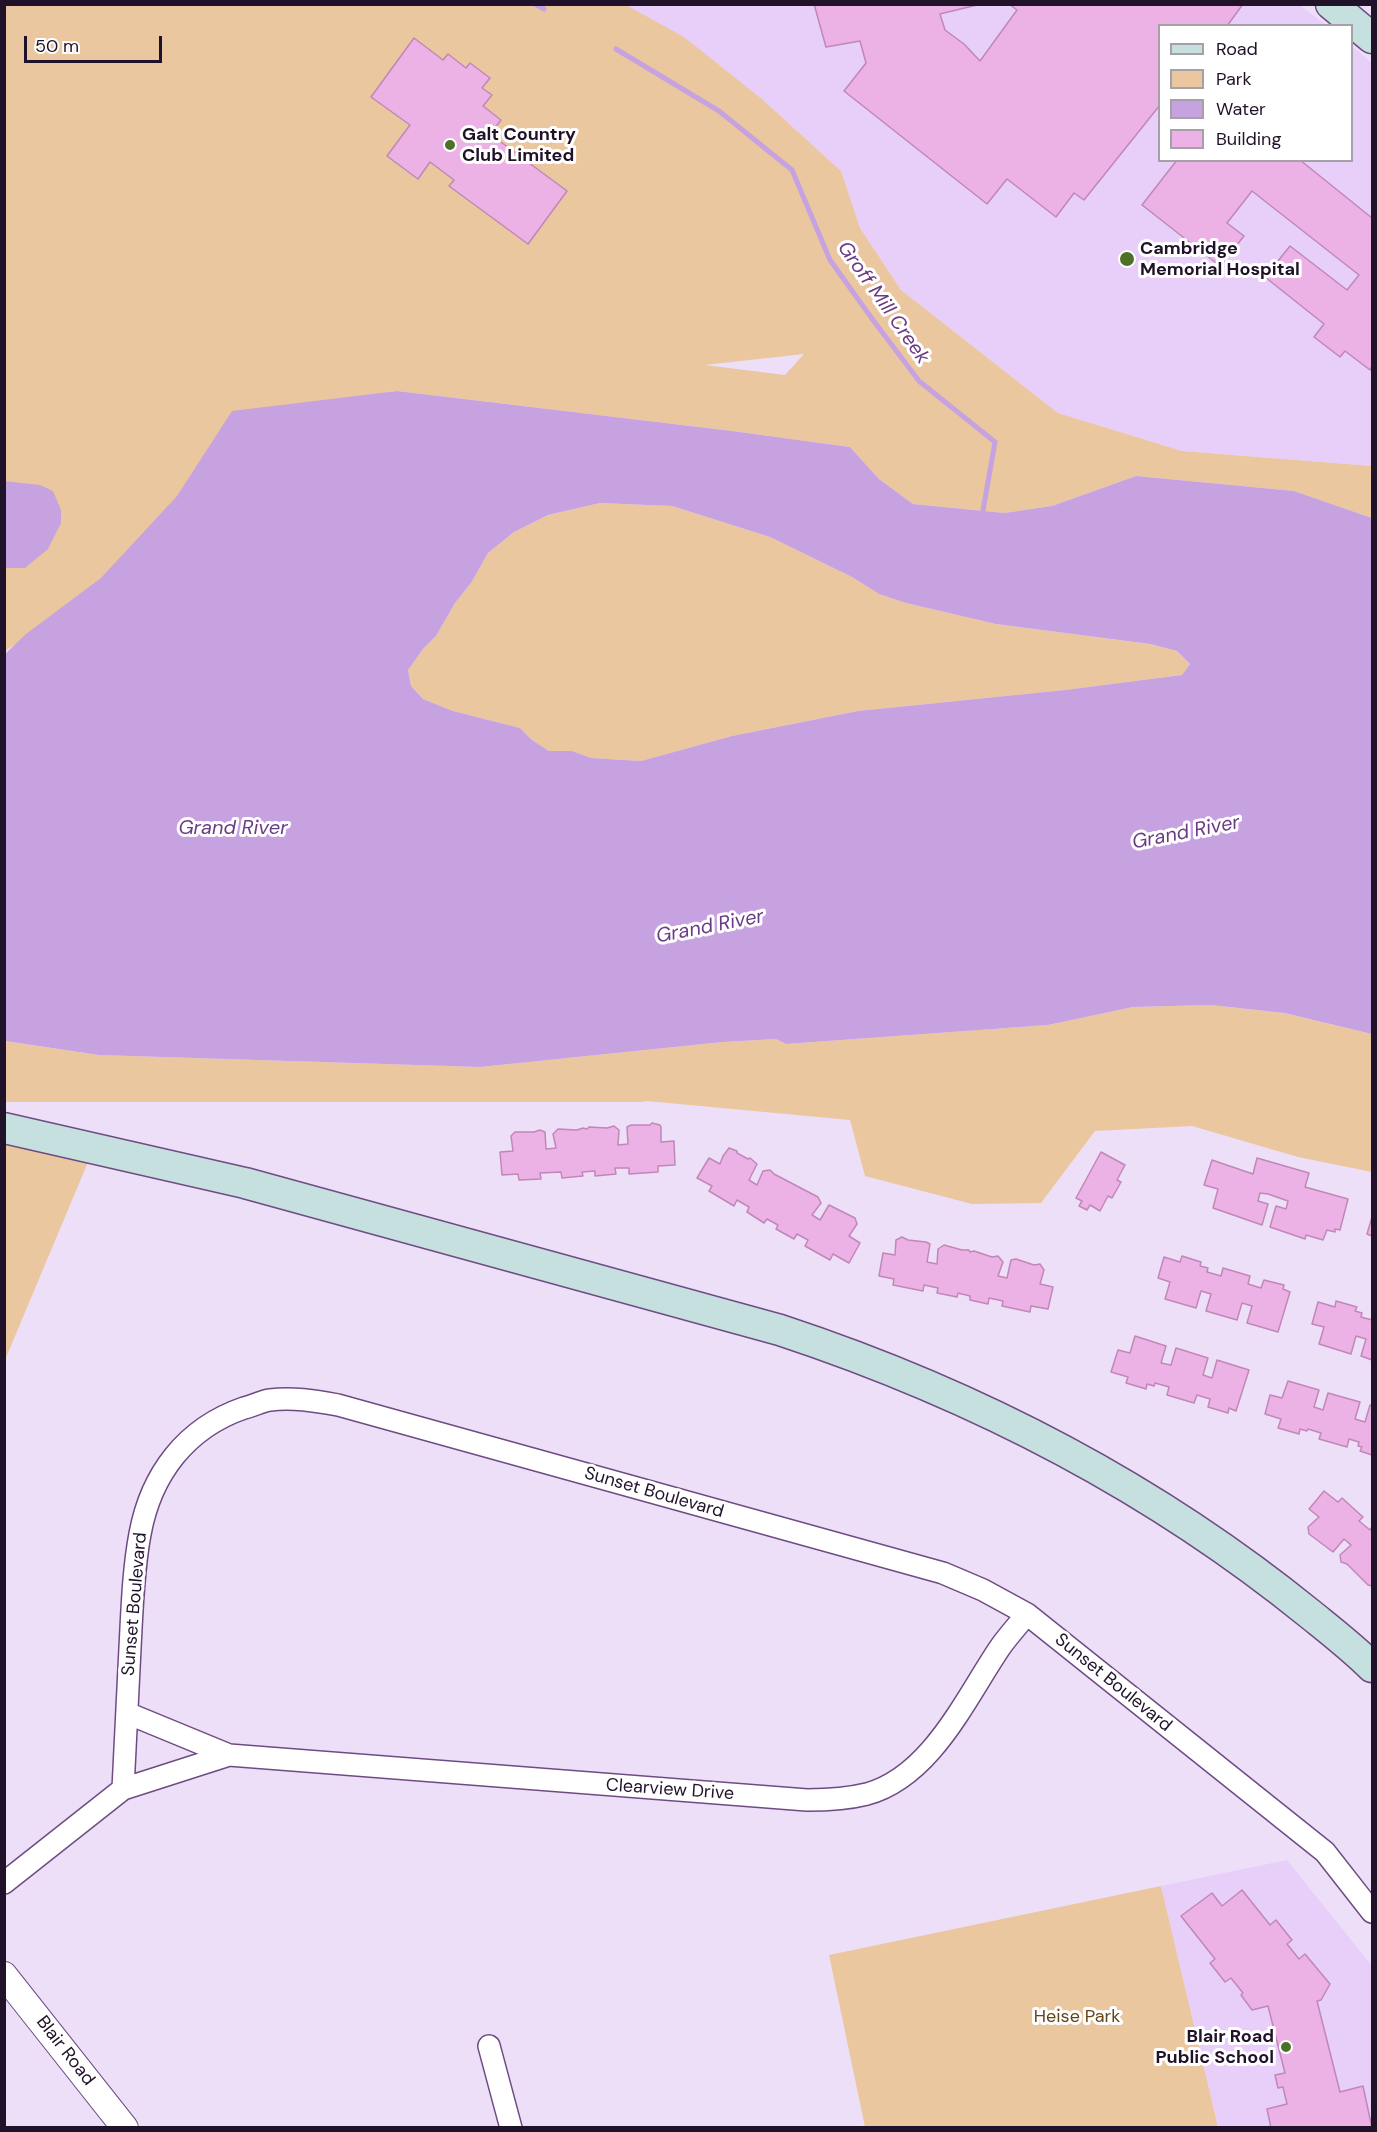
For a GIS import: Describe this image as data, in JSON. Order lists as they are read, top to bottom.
{
  "streets": {
    "street": ["Sunset Boulevard", "Clearview Drive", "Blair Road"]
  },
  "crossings": [
    ["Sunset Boulevard", "Clearview Drive"]
  ],
  "water": ["Groff Mill Creek", "Grand River"],
  "parks": ["Heise Park"],
  "places": ["Galt Country Club Limited", "Cambridge Memorial Hospital", "Blair Road Public School"],
  "legend": [
    "Road",
    "Park",
    "Water",
    "Building"
  ],
  "scale_bar": "50 m"
}
